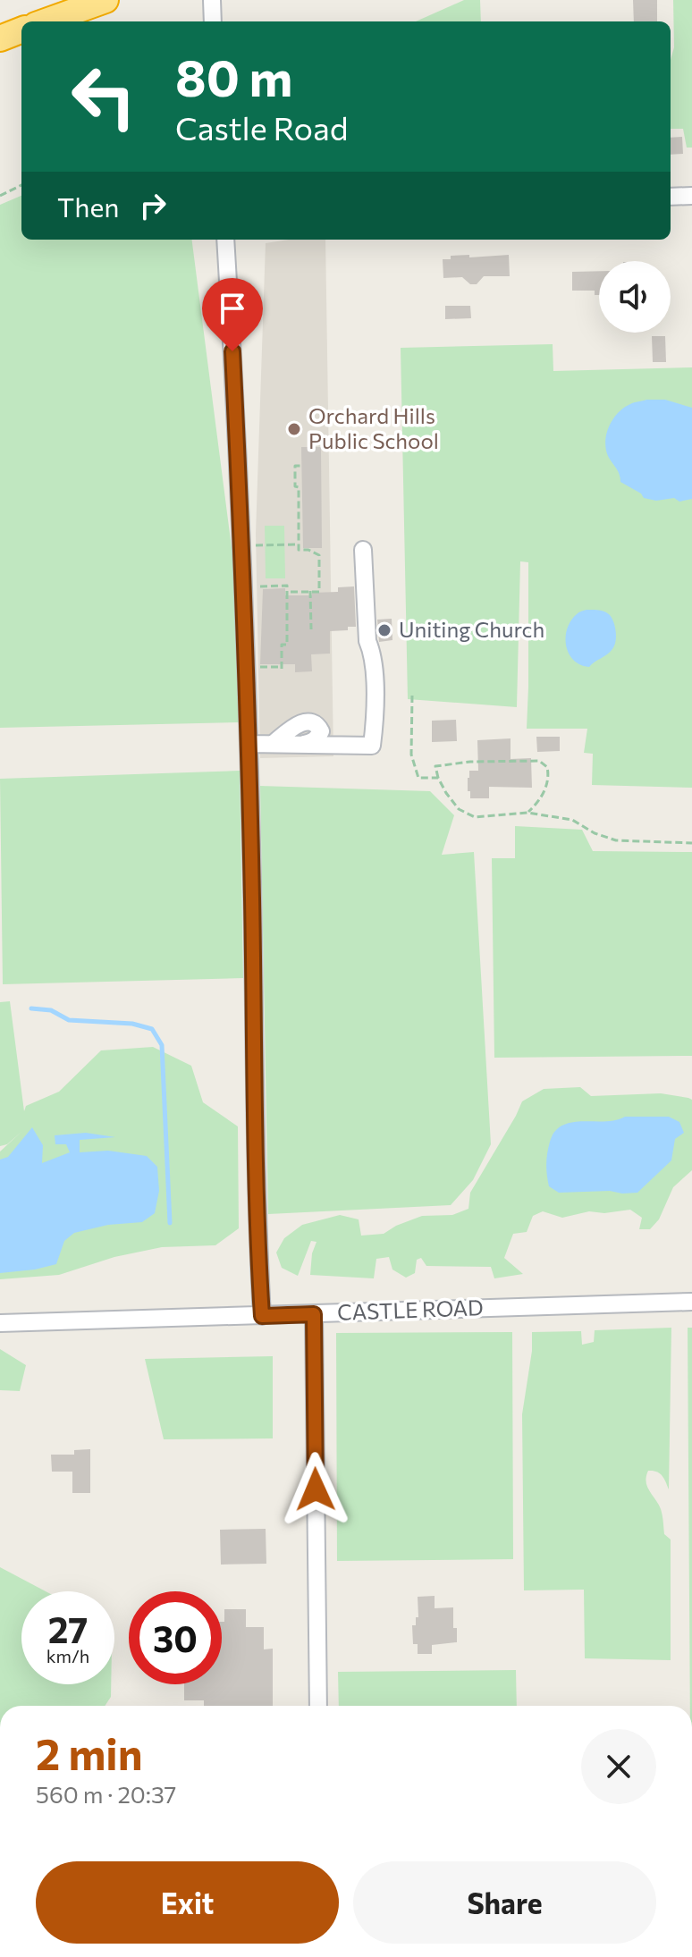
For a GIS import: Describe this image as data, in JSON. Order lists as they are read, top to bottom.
{
  "streets": {
    "street": ["CASTLE ROAD"]
  },
  "places": ["Orchard Hills Public School", "Uniting Church"],
  "page": {
    "turn": ["80 m", "Castle Road"],
    "then": "Then",
    "speed": "27 km/h",
    "limit": "30",
    "heading": ["2 min", "560 m · 20:37"],
    "buttons": ["Exit", "Share"]
  }
}
